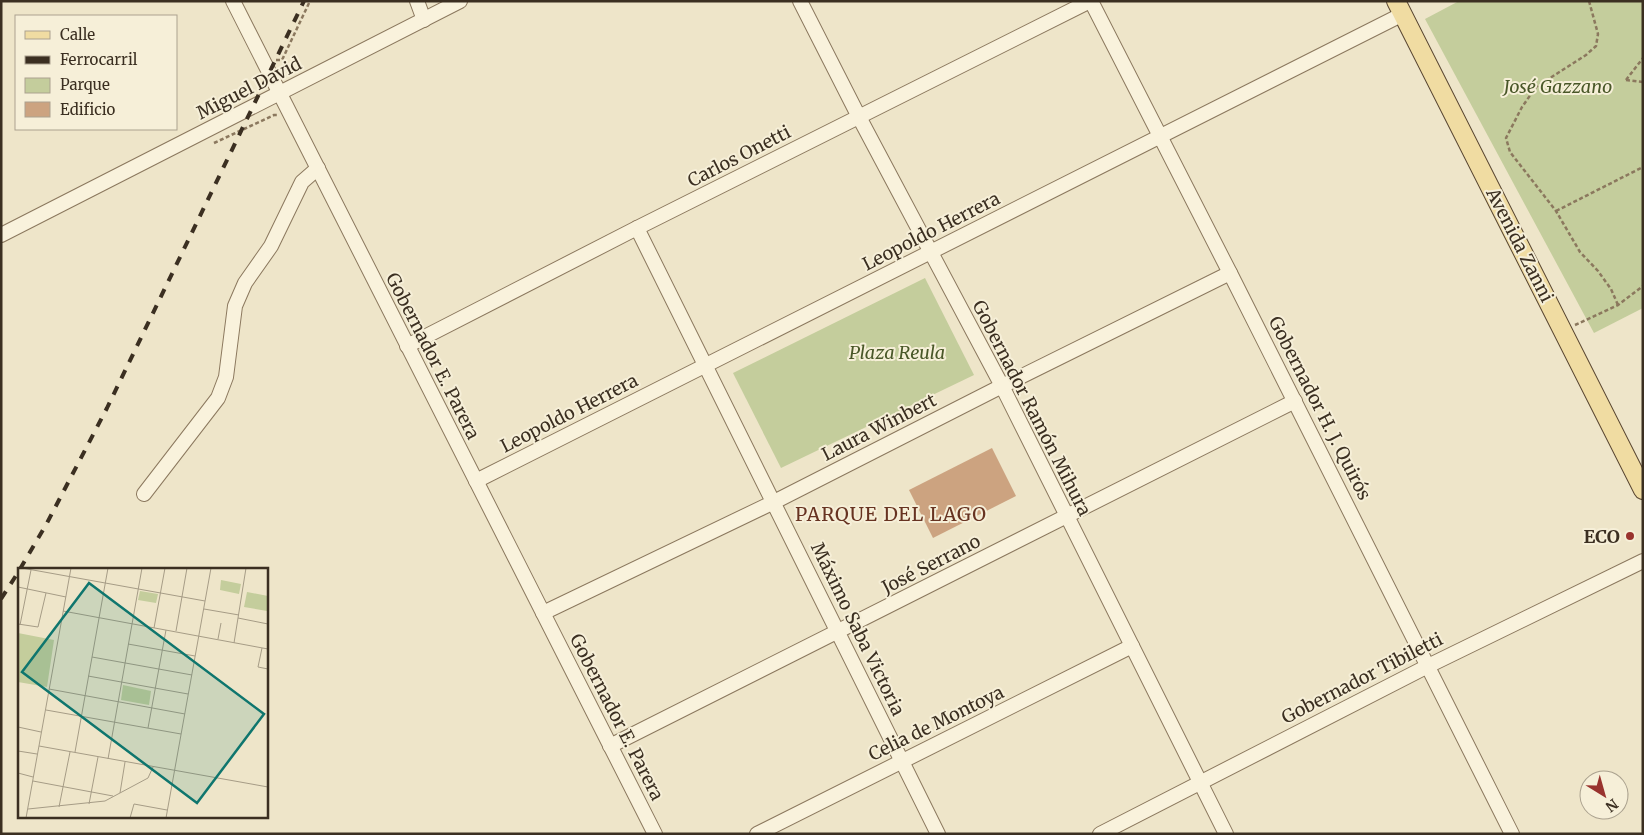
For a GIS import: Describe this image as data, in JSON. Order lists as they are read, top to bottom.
{
  "streets": {
    "main road": ["Avenida Zanni"],
    "street": [
      "Miguel David",
      "Carlos Onetti",
      "Leopoldo Herrera",
      "Gobernador E. Parera",
      "Gobernador Ramón Mihura",
      "Gobernador H. J. Quirós",
      "Laura Winbert",
      "José Serrano",
      "Máximo Saba Victoria",
      "Gobernador Tibiletti",
      "Celia de Montoya"
    ]
  },
  "crossings": [
    ["Miguel David", "Gobernador E. Parera"],
    ["Carlos Onetti", "Gobernador E. Parera"],
    ["Carlos Onetti", "Gobernador Ramón Mihura"],
    ["Carlos Onetti", "Gobernador H. J. Quirós"],
    ["Carlos Onetti", "Máximo Saba Victoria"],
    ["Leopoldo Herrera", "Avenida Zanni"],
    ["Leopoldo Herrera", "Gobernador E. Parera"],
    ["Leopoldo Herrera", "Gobernador Ramón Mihura"],
    ["Leopoldo Herrera", "Gobernador H. J. Quirós"],
    ["Leopoldo Herrera", "Máximo Saba Victoria"],
    ["Gobernador E. Parera", "Laura Winbert"],
    ["Gobernador E. Parera", "José Serrano"],
    ["Gobernador Ramón Mihura", "Laura Winbert"],
    ["Gobernador Ramón Mihura", "José Serrano"],
    ["Gobernador Ramón Mihura", "Gobernador Tibiletti"],
    ["Gobernador Ramón Mihura", "Celia de Montoya"],
    ["Gobernador H. J. Quirós", "Laura Winbert"],
    ["Gobernador H. J. Quirós", "José Serrano"],
    ["Gobernador H. J. Quirós", "Gobernador Tibiletti"],
    ["Laura Winbert", "Máximo Saba Victoria"],
    ["José Serrano", "Máximo Saba Victoria"],
    ["Máximo Saba Victoria", "Celia de Montoya"]
  ],
  "districts": ["PARQUE DEL LAGO"],
  "parks": ["José Gazzano", "Plaza Reula"],
  "places": ["ECO"],
  "legend": [
    "Calle",
    "Ferrocarril",
    "Parque",
    "Edificio"
  ],
  "north": "bottom right"
}
